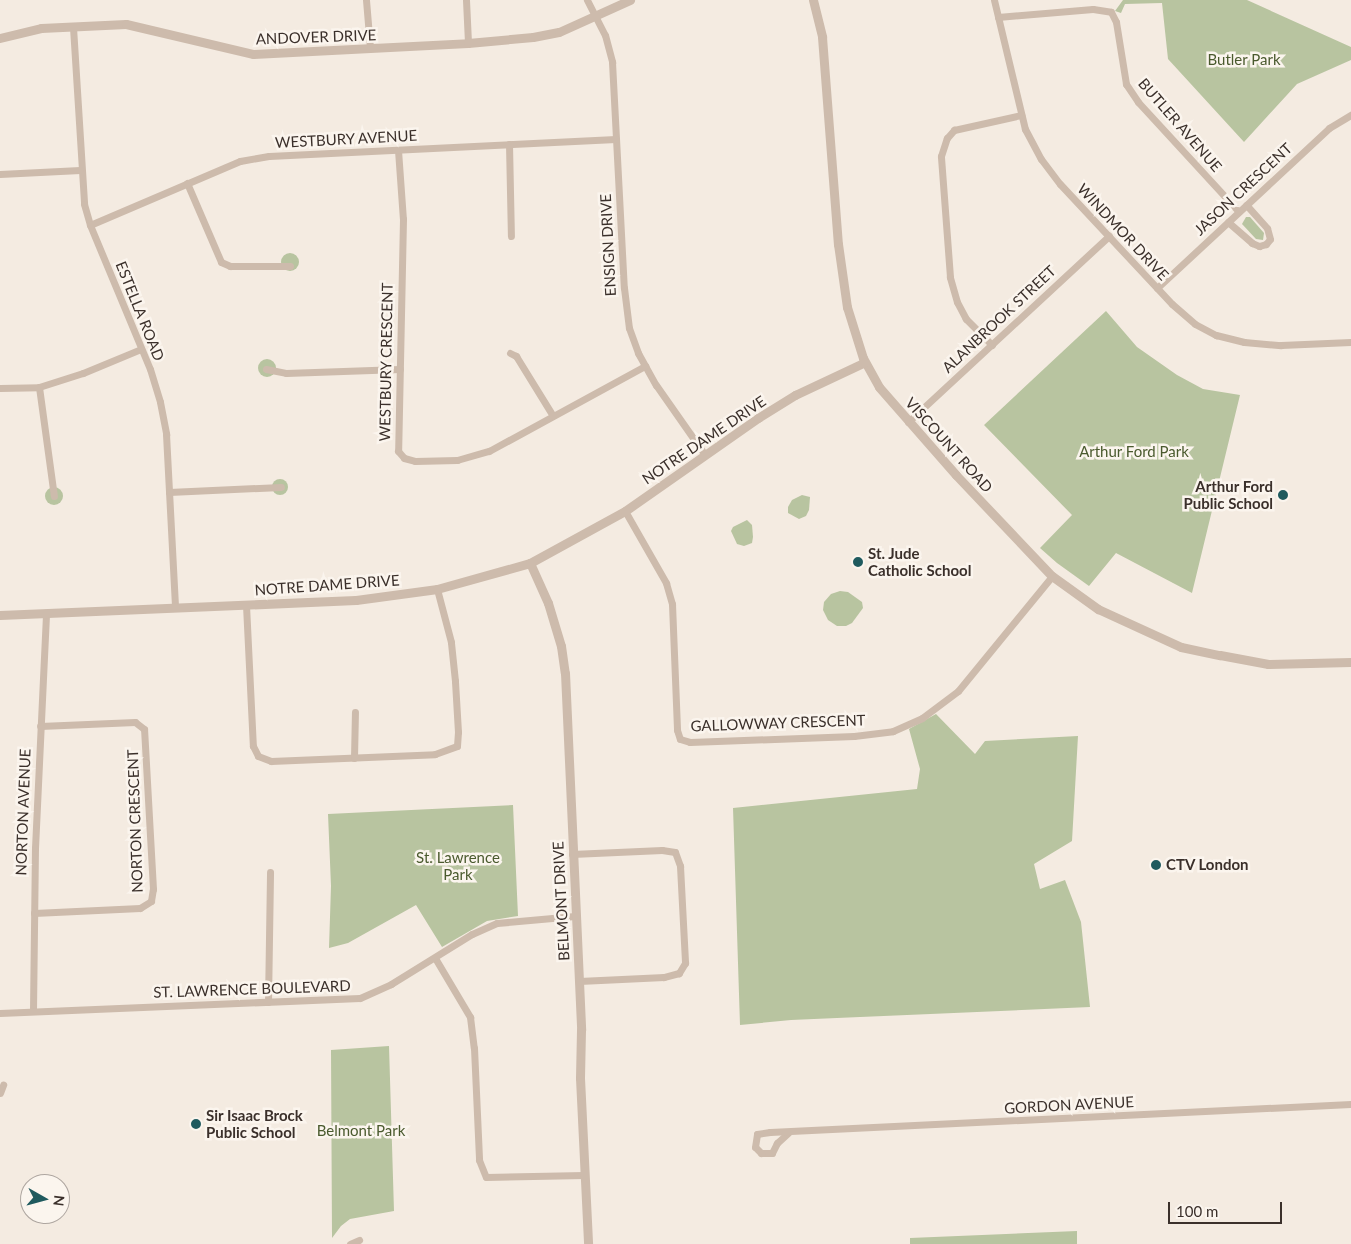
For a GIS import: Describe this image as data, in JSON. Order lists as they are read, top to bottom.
{
  "streets": {
    "street": [
      "ANDOVER DRIVE",
      "BUTLER AVENUE",
      "WESTBURY AVENUE",
      "JASON CRESCENT",
      "WINDMOR DRIVE",
      "ENSIGN DRIVE",
      "ESTELLA ROAD",
      "ALANBROOK STREET",
      "WESTBURY CRESCENT",
      "NOTRE DAME DRIVE",
      "VISCOUNT ROAD",
      "GALLOWWAY CRESCENT",
      "NORTON AVENUE",
      "NORTON CRESCENT",
      "BELMONT DRIVE",
      "ST. LAWRENCE BOULEVARD",
      "GORDON AVENUE"
    ]
  },
  "crossings": [
    ["ANDOVER DRIVE", "ENSIGN DRIVE"],
    ["ANDOVER DRIVE", "ESTELLA ROAD"],
    ["BUTLER AVENUE", "JASON CRESCENT"],
    ["BUTLER AVENUE", "WINDMOR DRIVE"],
    ["WESTBURY AVENUE", "ENSIGN DRIVE"],
    ["WESTBURY AVENUE", "ESTELLA ROAD"],
    ["WESTBURY AVENUE", "WESTBURY CRESCENT"],
    ["JASON CRESCENT", "WINDMOR DRIVE"],
    ["WINDMOR DRIVE", "ALANBROOK STREET"],
    ["ENSIGN DRIVE", "WESTBURY CRESCENT"],
    ["ENSIGN DRIVE", "NOTRE DAME DRIVE"],
    ["ESTELLA ROAD", "NOTRE DAME DRIVE"],
    ["ALANBROOK STREET", "VISCOUNT ROAD"],
    ["NOTRE DAME DRIVE", "VISCOUNT ROAD"],
    ["NOTRE DAME DRIVE", "GALLOWWAY CRESCENT"],
    ["NOTRE DAME DRIVE", "NORTON AVENUE"],
    ["NOTRE DAME DRIVE", "BELMONT DRIVE"],
    ["VISCOUNT ROAD", "GALLOWWAY CRESCENT"],
    ["NORTON AVENUE", "NORTON CRESCENT"],
    ["NORTON AVENUE", "ST. LAWRENCE BOULEVARD"],
    ["BELMONT DRIVE", "ST. LAWRENCE BOULEVARD"]
  ],
  "parks": [
    "Butler Park",
    "Arthur Ford Park",
    "St. Lawrence Park",
    "Belmont Park"
  ],
  "places": [
    "Arthur Ford Public School",
    "St. Jude Catholic School",
    "CTV London",
    "Sir Isaac Brock Public School"
  ],
  "scale_bar": "100 m",
  "north": "right"
}
